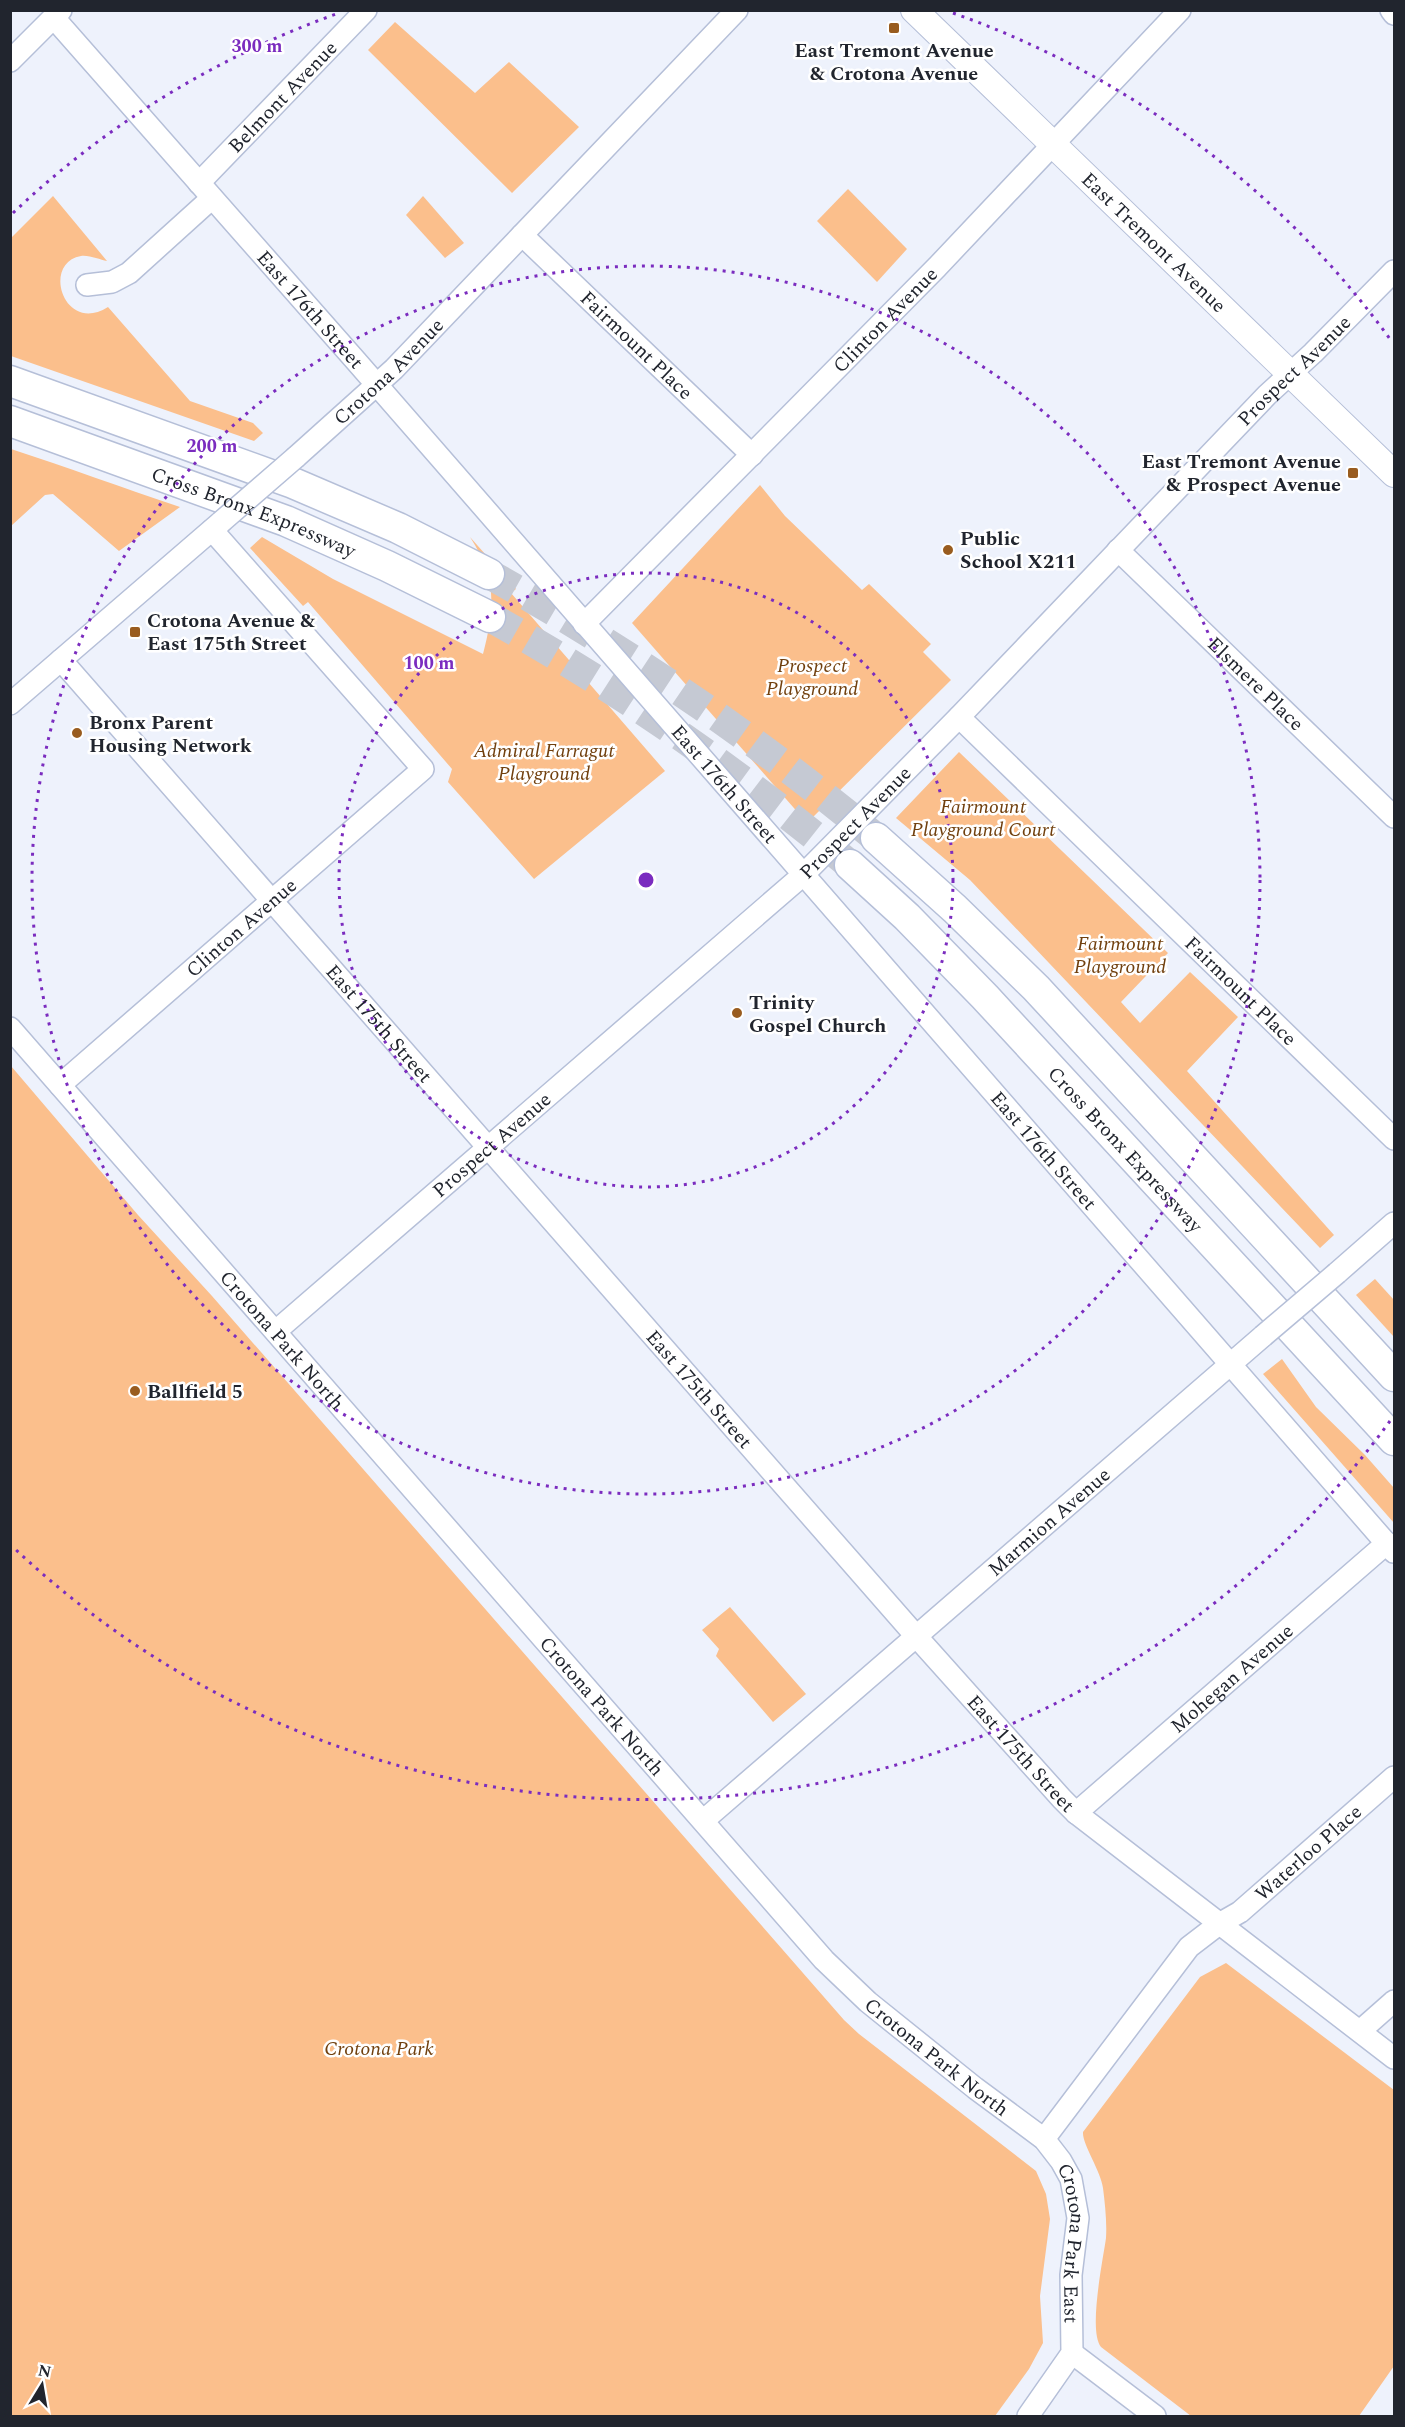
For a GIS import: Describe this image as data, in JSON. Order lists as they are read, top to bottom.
{
  "streets": {
    "highway": ["Cross Bronx Expressway"],
    "main road": ["East Tremont Avenue"],
    "street": [
      "Belmont Avenue",
      "East 176th Street",
      "Clinton Avenue",
      "Fairmount Place",
      "Crotona Avenue",
      "Prospect Avenue",
      "Elsmere Place",
      "East 175th Street",
      "Crotona Park North",
      "Marmion Avenue",
      "Mohegan Avenue",
      "Waterloo Place",
      "Crotona Park East"
    ]
  },
  "crossings": [
    ["Belmont Avenue", "East 176th Street"],
    ["East Tremont Avenue", "Clinton Avenue"],
    ["East Tremont Avenue", "Prospect Avenue"],
    ["East 176th Street", "Clinton Avenue"],
    ["East 176th Street", "Crotona Avenue"],
    ["East 176th Street", "Prospect Avenue"],
    ["East 176th Street", "Marmion Avenue"],
    ["East 176th Street", "Mohegan Avenue"],
    ["Clinton Avenue", "Fairmount Place"],
    ["Clinton Avenue", "Crotona Avenue"],
    ["Clinton Avenue", "East 175th Street"],
    ["Clinton Avenue", "Crotona Park North"],
    ["Fairmount Place", "Crotona Avenue"],
    ["Fairmount Place", "Prospect Avenue"],
    ["Crotona Avenue", "East 175th Street"],
    ["Prospect Avenue", "Elsmere Place"],
    ["Prospect Avenue", "East 175th Street"],
    ["Prospect Avenue", "Crotona Park North"],
    ["East 175th Street", "Marmion Avenue"],
    ["East 175th Street", "Mohegan Avenue"],
    ["East 175th Street", "Waterloo Place"],
    ["Crotona Park North", "Marmion Avenue"],
    ["Crotona Park North", "Crotona Park East"]
  ],
  "parks": [
    "Prospect Playground",
    "Admiral Farragut Playground",
    "Fairmount Playground Court",
    "Fairmount Playground",
    "Crotona Park"
  ],
  "places": {
    "transit": ["East Tremont Avenue & Crotona Avenue", "East Tremont Avenue & Prospect Avenue", "Crotona Avenue & East 175th Street"],
    "other": [
      "Public School X211",
      "Bronx Parent Housing Network",
      "Trinity Gospel Church",
      "Ballfield 5"
    ]
  },
  "north": "top",
  "rings": ["300 m", "200 m", "100 m"]
}
